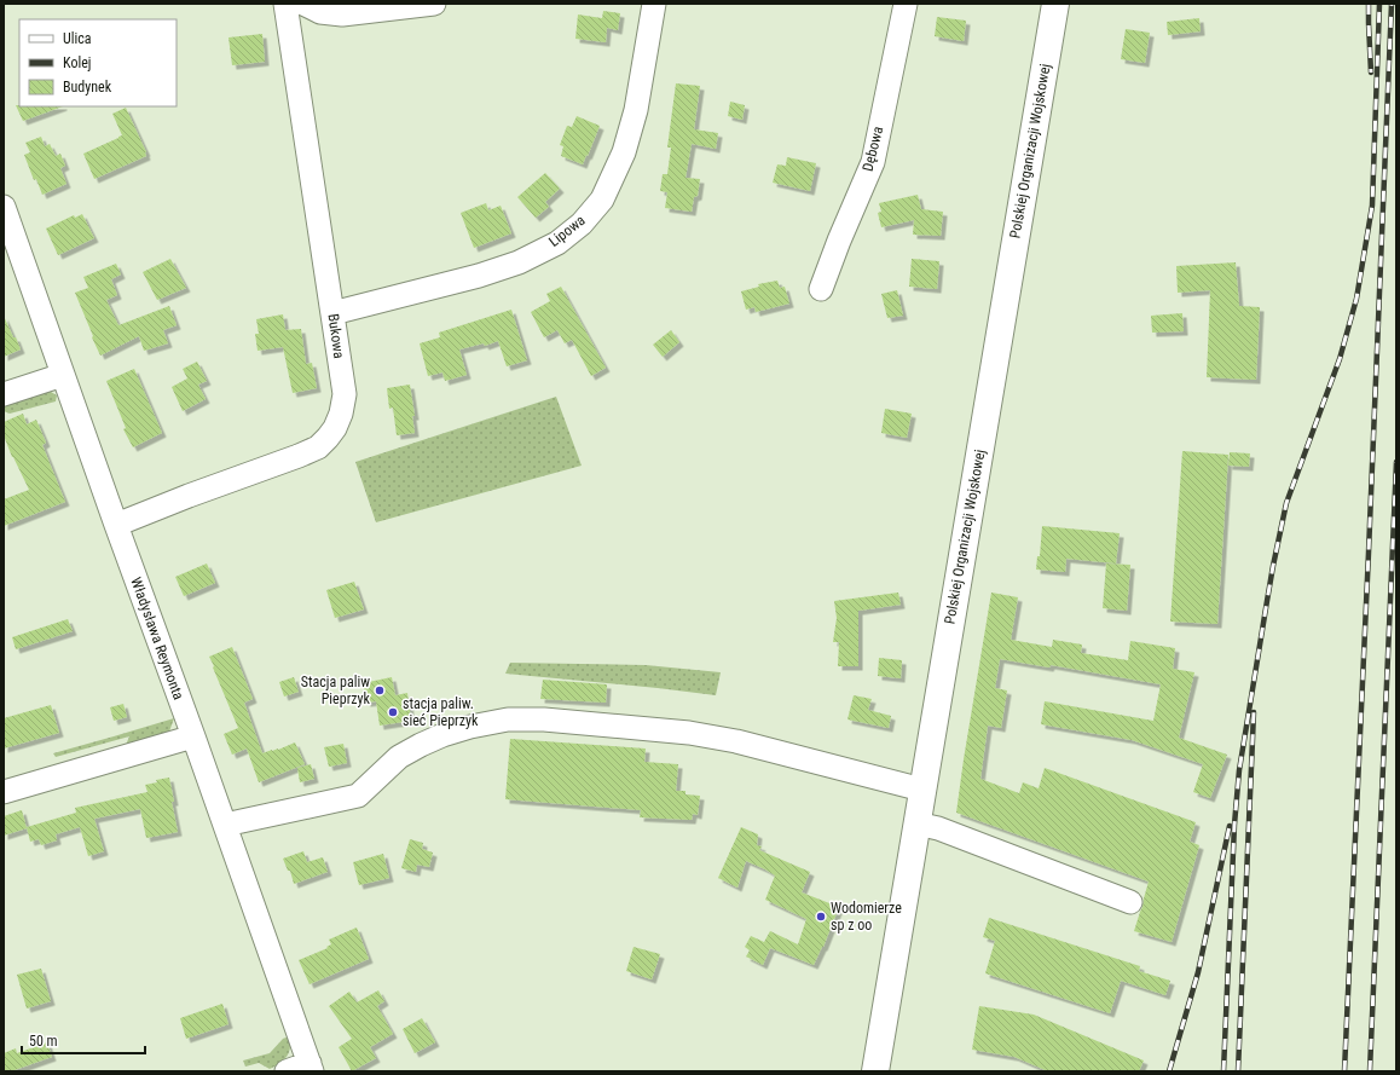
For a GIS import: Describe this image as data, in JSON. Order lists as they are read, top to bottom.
{
  "streets": {
    "main road": ["Polskiej Organizacji Wojskowej"],
    "street": [
      "Dębowa",
      "Lipowa",
      "Bukowa",
      "Władysława Reymonta"
    ]
  },
  "crossings": [
    ["Lipowa", "Bukowa"],
    ["Bukowa", "Władysława Reymonta"]
  ],
  "places": ["Stacja paliw Pieprzyk", "stacja paliw. sieć Pieprzyk", "Wodomierze sp z oo"],
  "legend": ["Ulica", "Kolej", "Budynek"],
  "scale_bar": "50 m"
}
